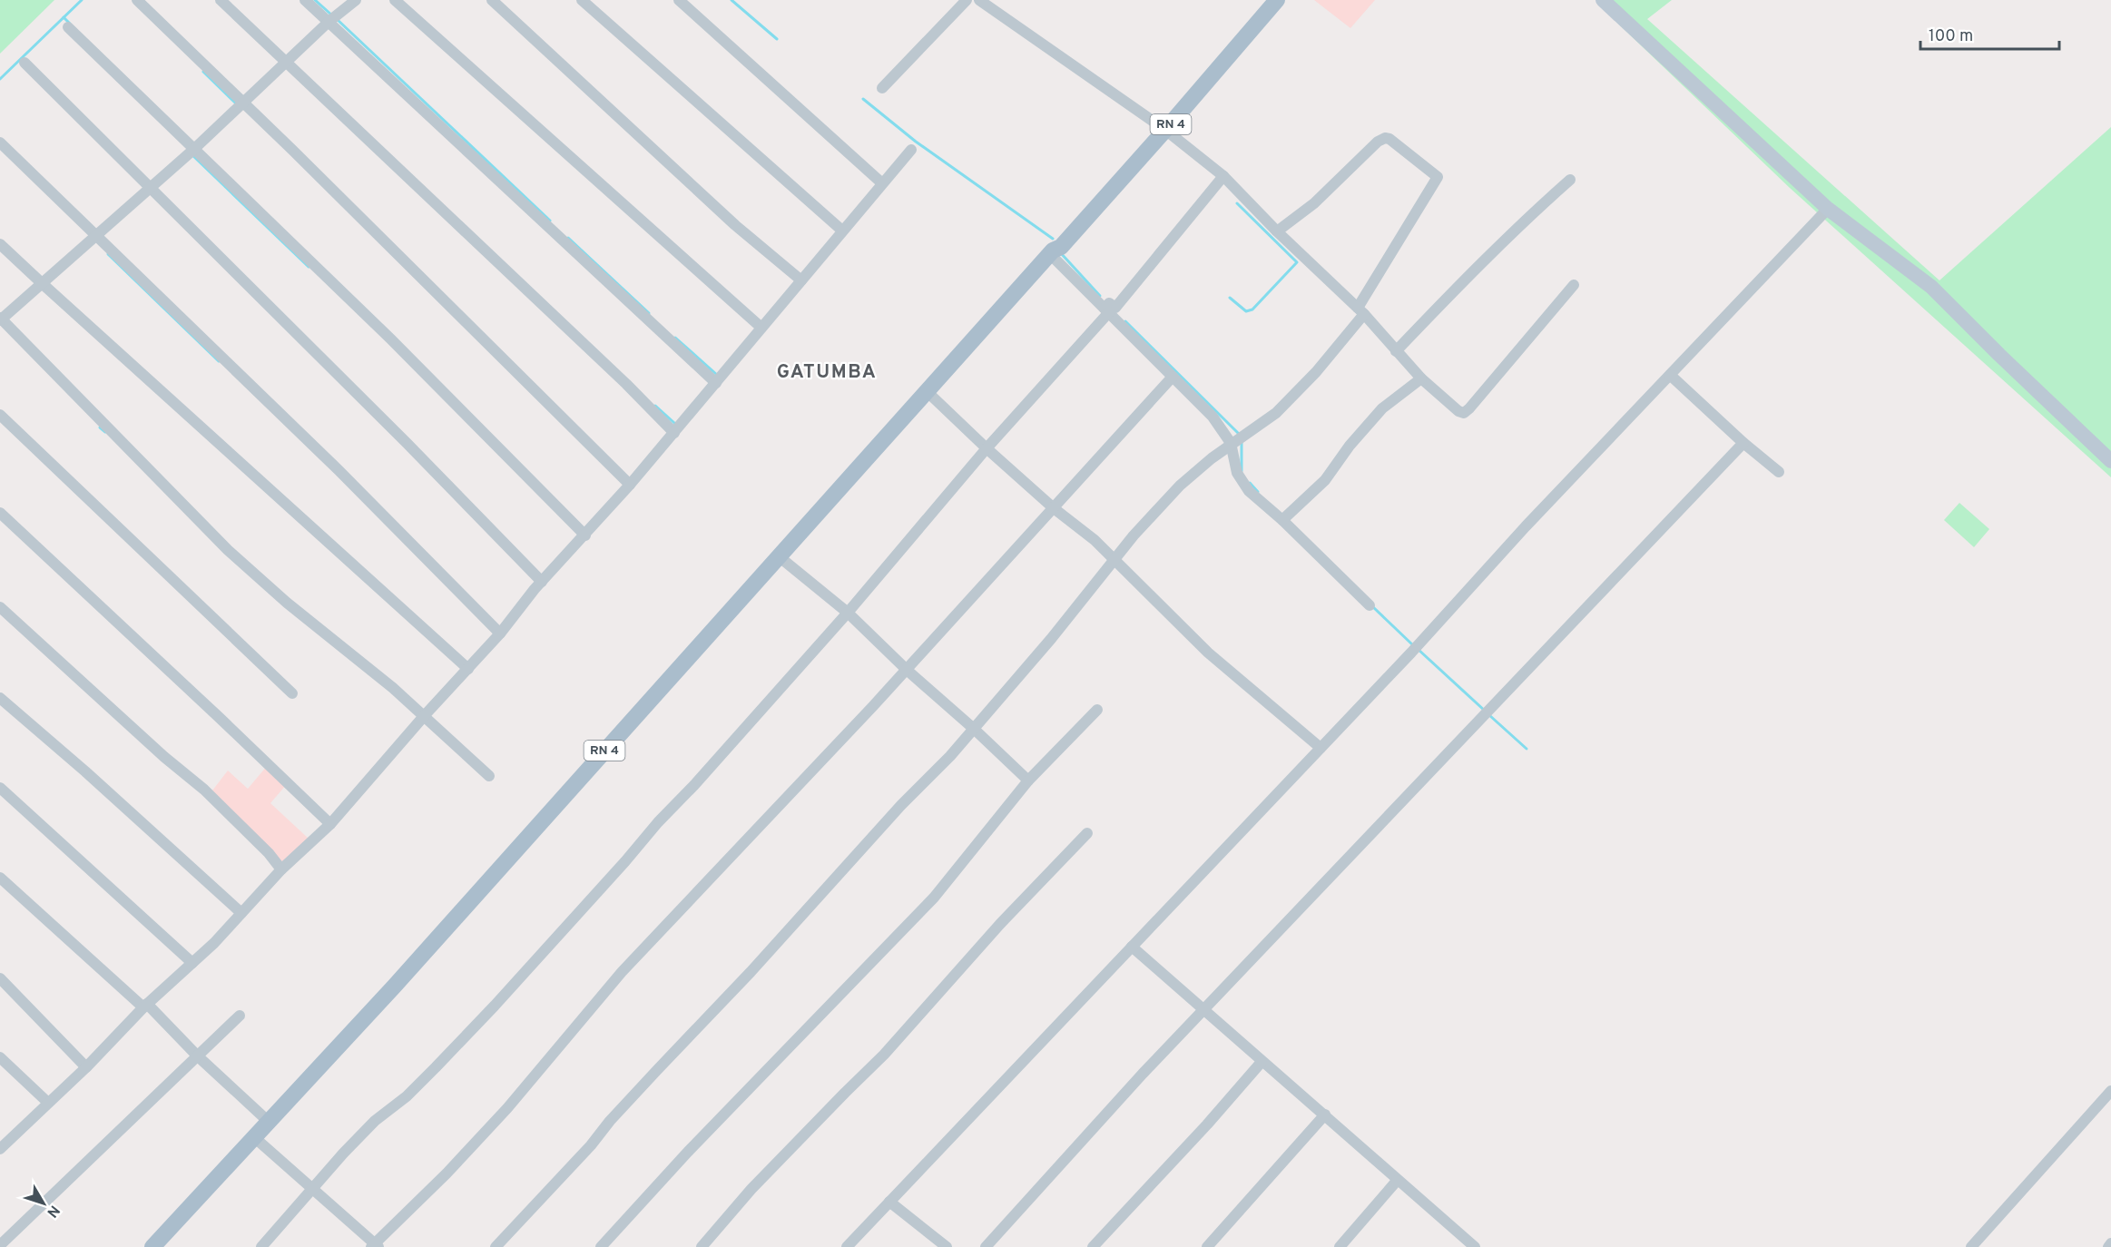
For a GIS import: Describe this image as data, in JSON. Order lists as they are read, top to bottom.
{
  "streets": {
    "main road": ["RN 4"]
  },
  "districts": ["GATUMBA"],
  "scale_bar": "100 m",
  "north": "bottom right"
}
